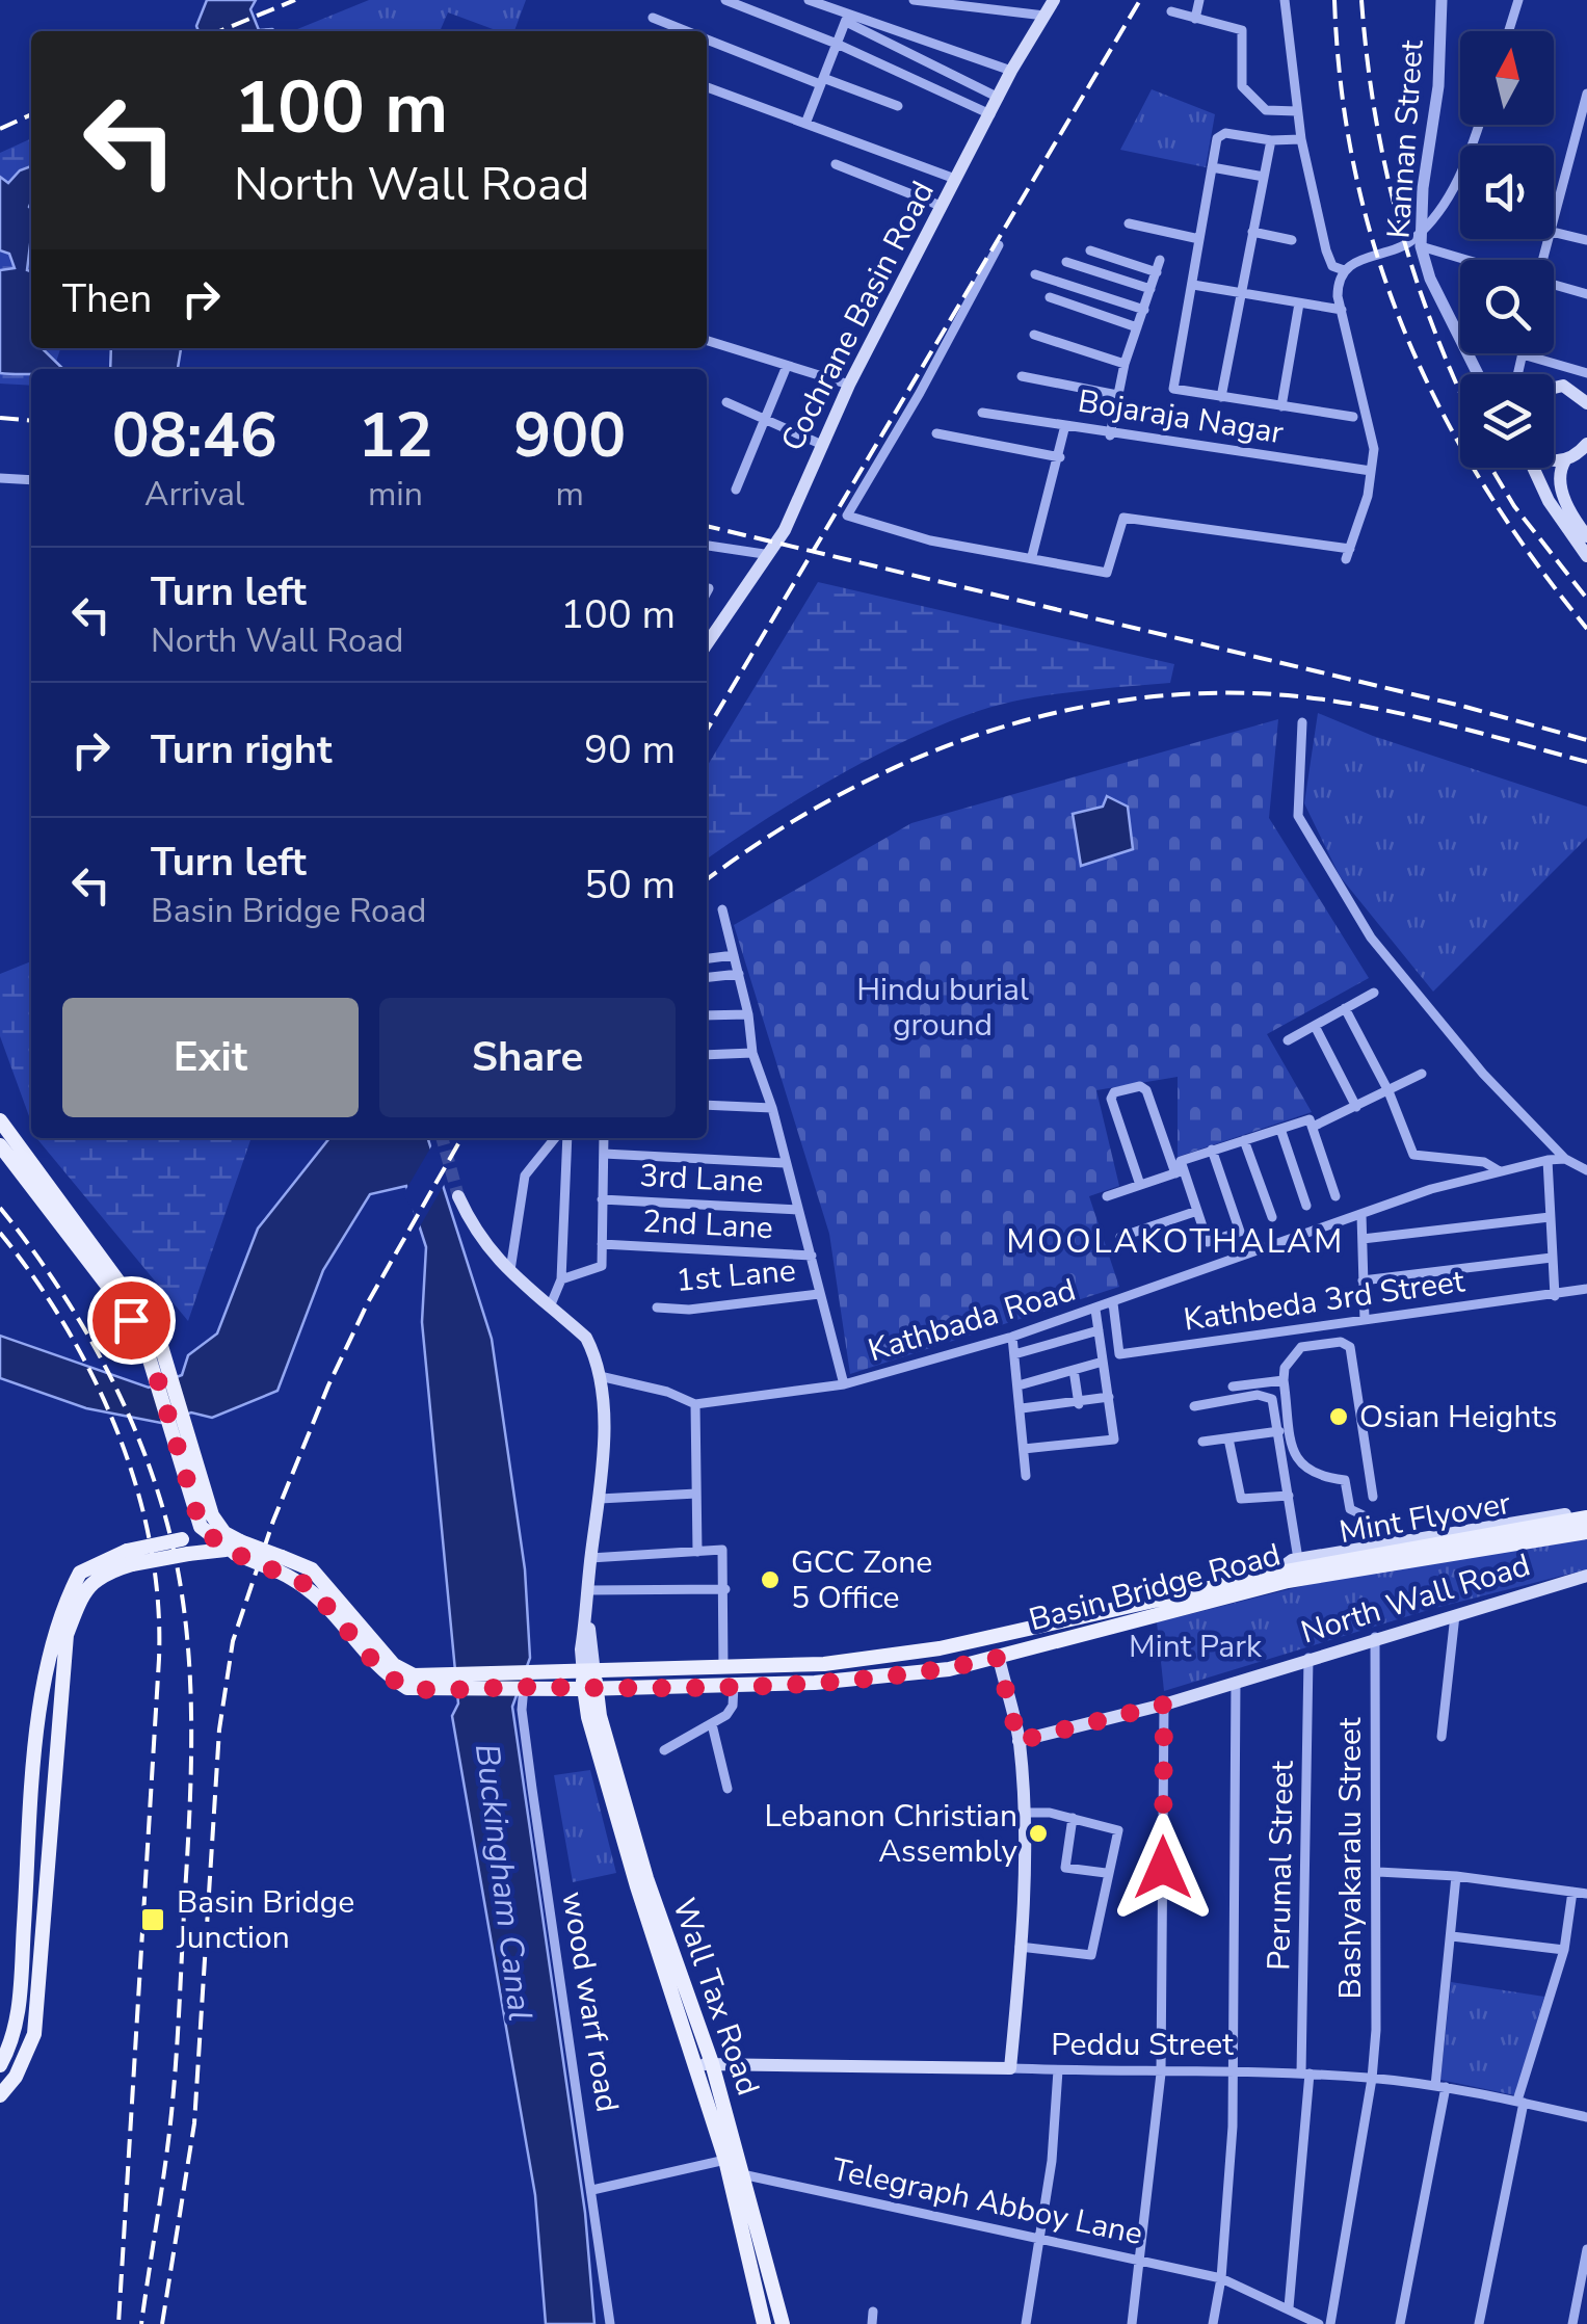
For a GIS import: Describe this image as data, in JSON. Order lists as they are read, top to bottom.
{
  "streets": {
    "main road": [
      "Cochrane Basin Road",
      "Mint Flyover",
      "Basin Bridge Road",
      "North Wall Road",
      "Wall Tax Road",
      "Peddu Street"
    ],
    "street": [
      "Kannan Street",
      "Bojaraja Nagar",
      "3rd Lane",
      "2nd Lane",
      "1st Lane",
      "Kathbeda 3rd Street",
      "Kathbada Road",
      "Bashyakaralu Street",
      "Perumal Street",
      "wood warf road",
      "Telegraph Abboy Lane"
    ]
  },
  "crossings": [
    ["Kathbeda 3rd Street", "Kathbada Road"],
    ["Mint Flyover", "Basin Bridge Road"],
    ["Basin Bridge Road", "Wall Tax Road"],
    ["North Wall Road", "Bashyakaralu Street"],
    ["North Wall Road", "Perumal Street"],
    ["Bashyakaralu Street", "Peddu Street"],
    ["Perumal Street", "Peddu Street"],
    ["Perumal Street", "Telegraph Abboy Lane"],
    ["Wall Tax Road", "Peddu Street"],
    ["Wall Tax Road", "Telegraph Abboy Lane"]
  ],
  "districts": ["MOOLAKOTHALAM"],
  "water": ["Buckingham Canal"],
  "parks": ["Hindu burial ground", "Mint Park"],
  "places": {
    "other": ["Osian Heights", "GCC Zone 5 Office", "Lebanon Christian Assembly"],
    "transit": ["Basin Bridge Junction"]
  },
  "north": "top",
  "page": {
    "turn": ["100 m", "North Wall Road"],
    "then": "Then",
    "eta": [
      "08:46",
      "Arrival",
      "12",
      "min",
      "900",
      "m"
    ],
    "list": [
      {
        "name": "Turn left",
        "note": "North Wall Road",
        "value": "100 m"
      },
      {
        "name": "Turn right",
        "value": "90 m"
      },
      {
        "name": "Turn left",
        "note": "Basin Bridge Road",
        "value": "50 m"
      }
    ],
    "buttons": ["Exit", "Share"]
  }
}
